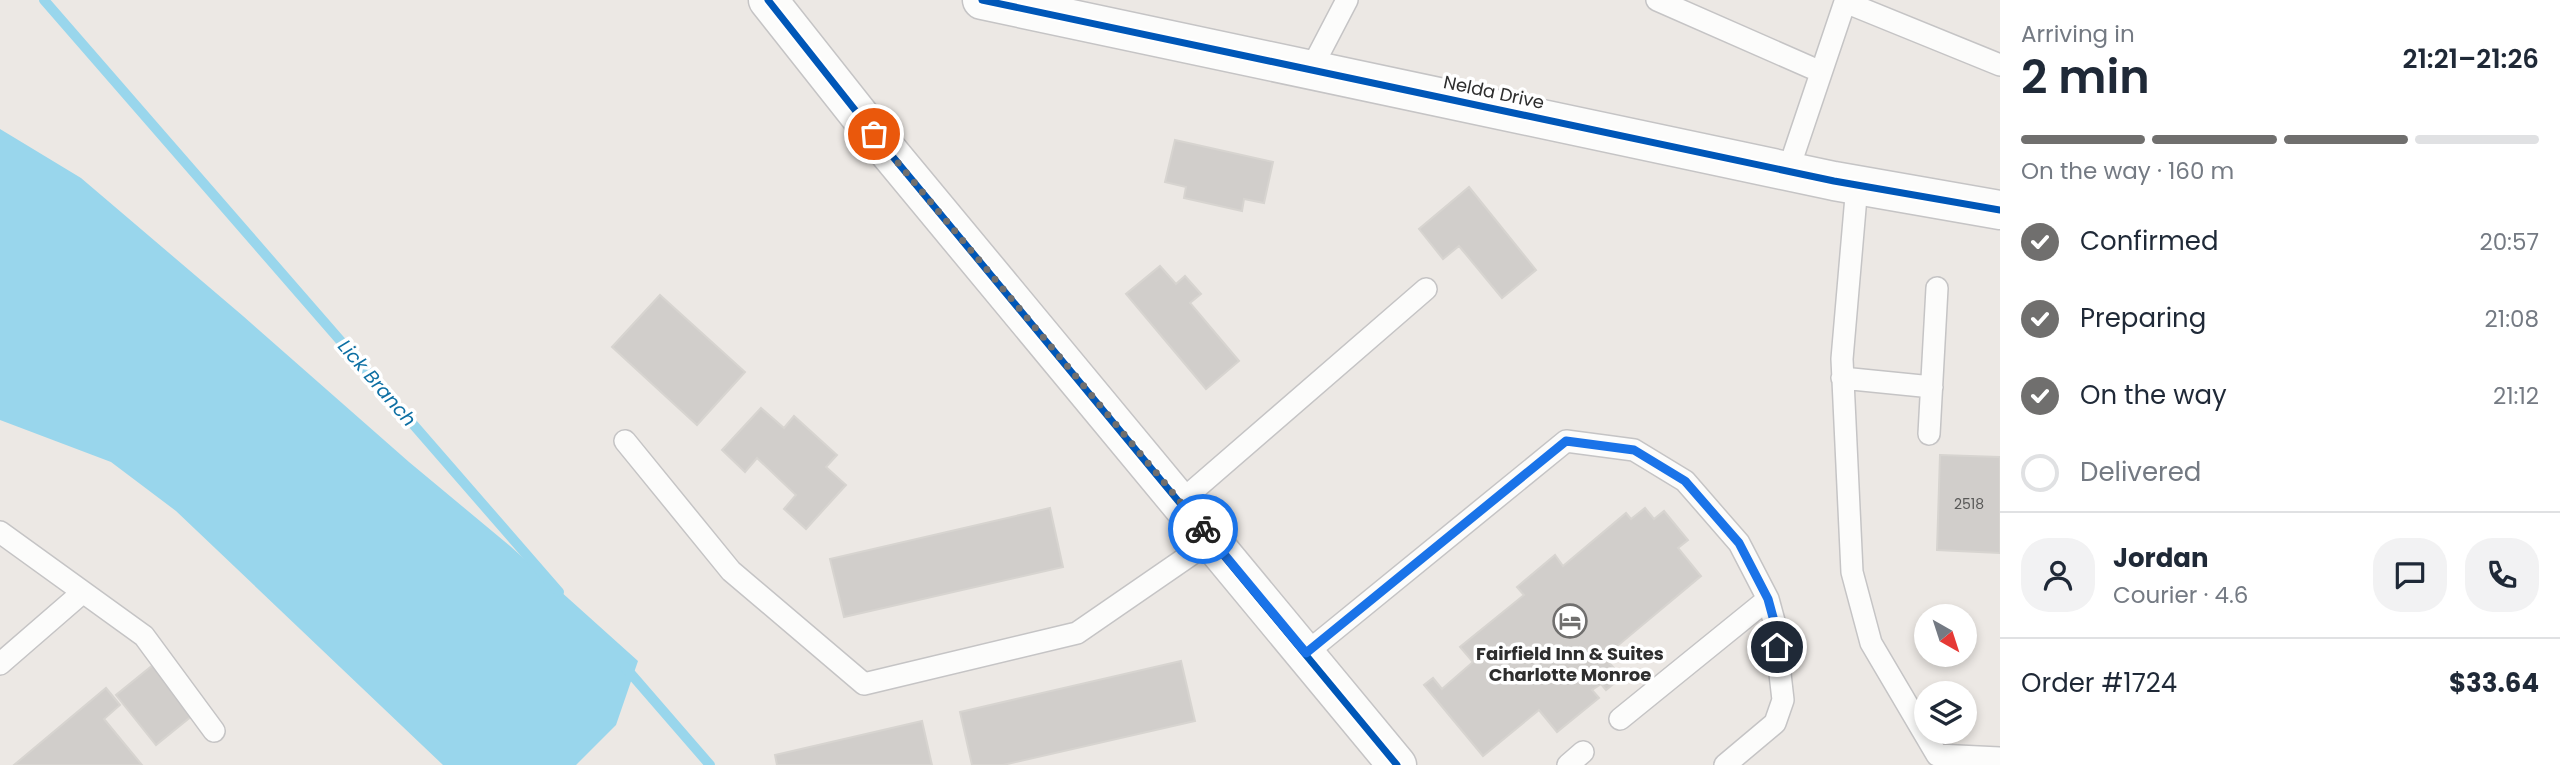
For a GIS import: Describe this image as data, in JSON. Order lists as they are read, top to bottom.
{
  "streets": {
    "street": ["Nelda Drive"]
  },
  "water": ["Lick Branch"],
  "places": {
    "hotel": ["Fairfield Inn & Suites Charlotte Monroe"]
  },
  "house_numbers": ["2518"],
  "north": "bottom right",
  "page": {
    "heading": ["2 min", "Arriving in", "21:21–21:26"],
    "panel": [
      "Jordan",
      "Courier · 4.6",
      "Order #1724",
      "$33.64"
    ],
    "bar": "On the way · 160 m",
    "list": [
      ["Confirmed", "20:57"],
      ["Preparing", "21:08"],
      ["On the way", "21:12"],
      "Delivered"
    ]
  }
}
